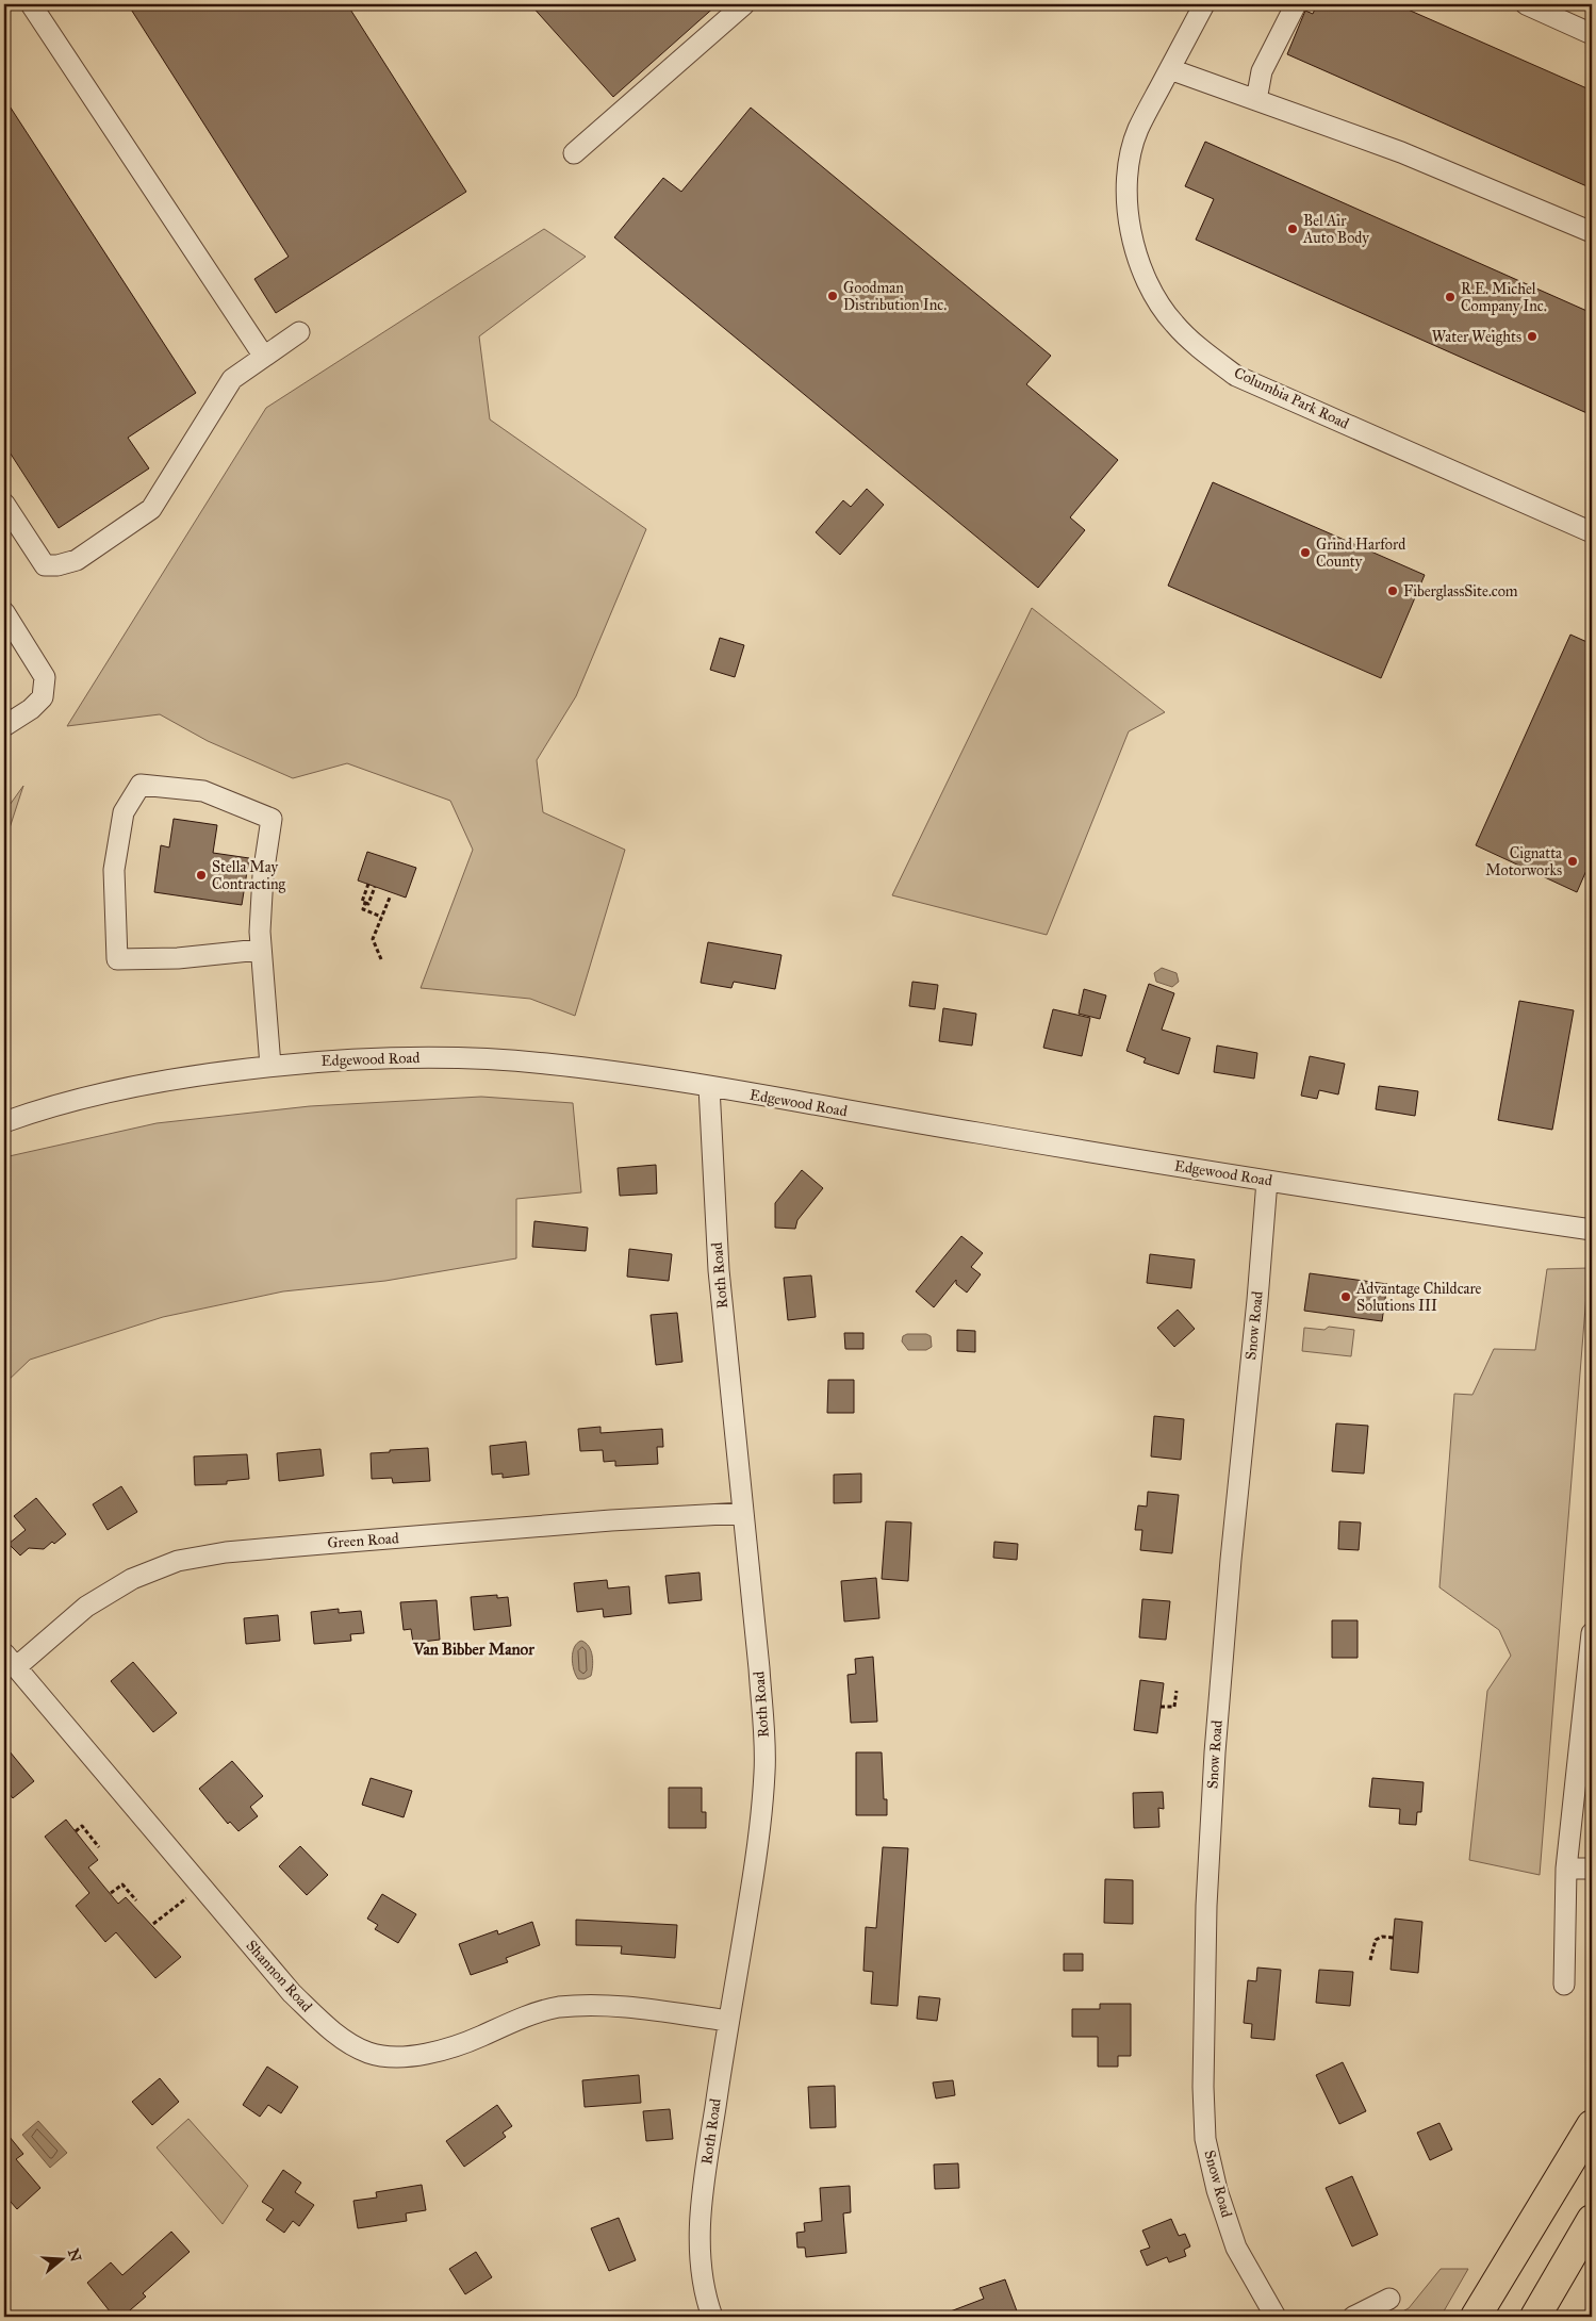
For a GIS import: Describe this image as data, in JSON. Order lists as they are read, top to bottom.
{
  "streets": {
    "street": [
      "Columbia Park Road",
      "Edgewood Road",
      "Roth Road",
      "Snow Road",
      "Green Road",
      "Shannon Road"
    ]
  },
  "crossings": [
    ["Edgewood Road", "Roth Road"],
    ["Edgewood Road", "Snow Road"],
    ["Roth Road", "Green Road"],
    ["Roth Road", "Shannon Road"],
    ["Green Road", "Shannon Road"]
  ],
  "districts": ["Van Bibber Manor"],
  "places": [
    "Bel Air Auto Body",
    "Goodman Distribution Inc.",
    "R.E. Michel Company Inc.",
    "Water Weights",
    "Grind Harford County",
    "FiberglassSite.com",
    "Cignatta Motorworks",
    "Stella May Contracting",
    "Advantage Childcare Solutions III"
  ],
  "north": "right"
}
